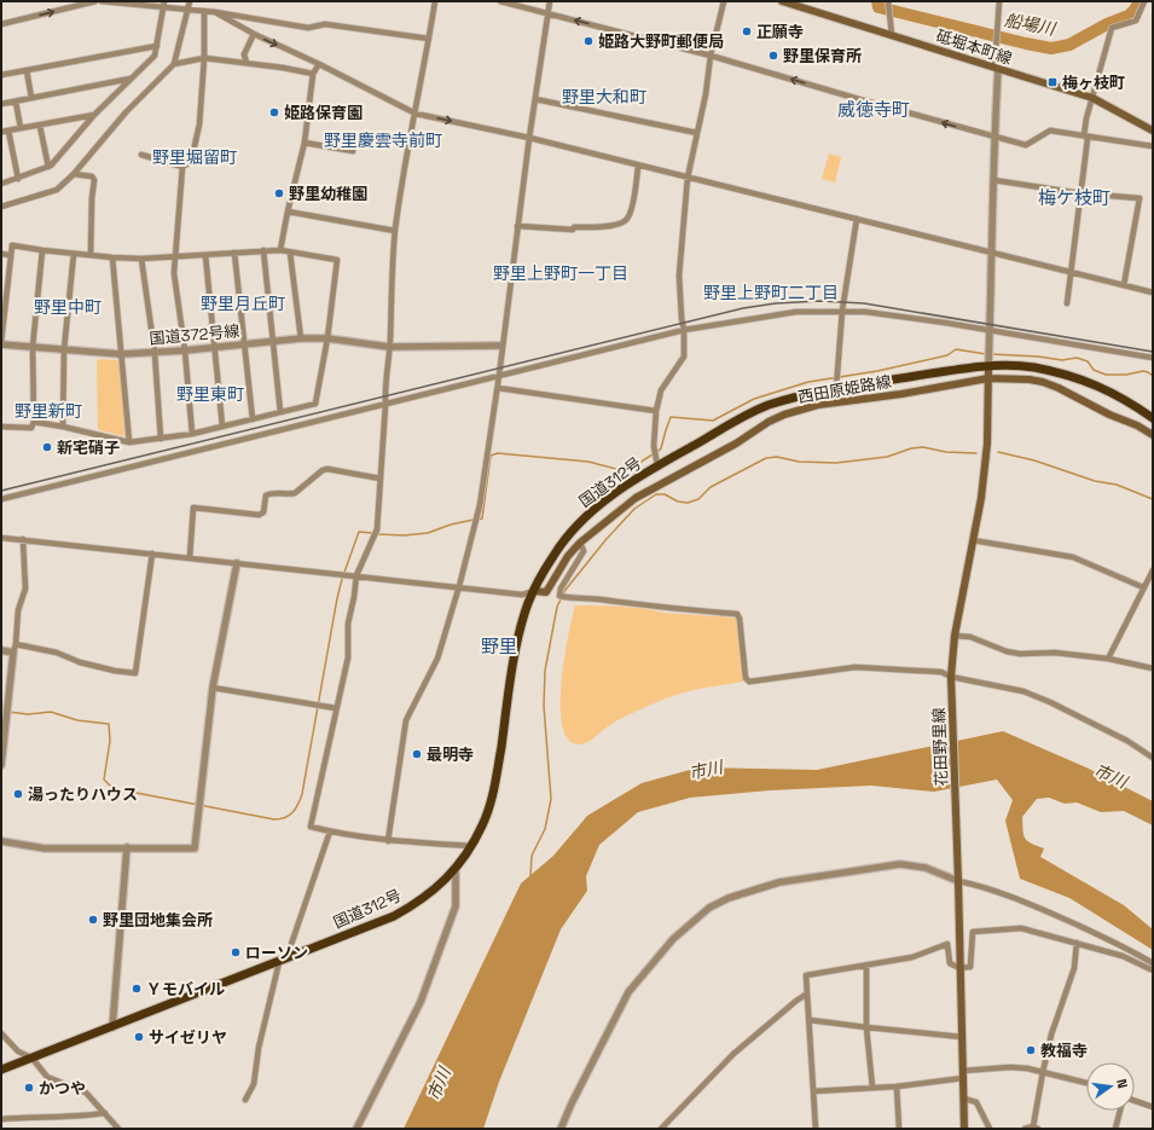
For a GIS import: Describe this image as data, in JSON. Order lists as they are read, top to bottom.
{
  "streets": {
    "highway": ["国道312号"],
    "main road": ["砥堀本町線", "西田原姫路線", "花田野里線"],
    "street": ["国道372号線"]
  },
  "crossings": [
    ["西田原姫路線", "国道312号"],
    ["西田原姫路線", "花田野里線"],
    ["国道312号", "花田野里線"]
  ],
  "districts": [
    "野里大和町",
    "威徳寺町",
    "野里慶雲寺前町",
    "野里堀留町",
    "梅ケ枝町",
    "野里上野町一丁目",
    "野里上野町二丁目",
    "野里月丘町",
    "野里中町",
    "野里東町",
    "野里新町",
    "野里"
  ],
  "water": ["船場川", "市川"],
  "places": {
    "other": [
      "正願寺",
      "姫路大野町郵便局",
      "野里保育所",
      "姫路保育園",
      "野里幼稚園",
      "新宅硝子",
      "最明寺",
      "湯ったりハウス",
      "野里団地集会所",
      "ローソン",
      "Ｙモバイル",
      "サイゼリヤ",
      "教福寺",
      "かつや"
    ],
    "transit": ["梅ヶ枝町"]
  },
  "north": "right"
}
